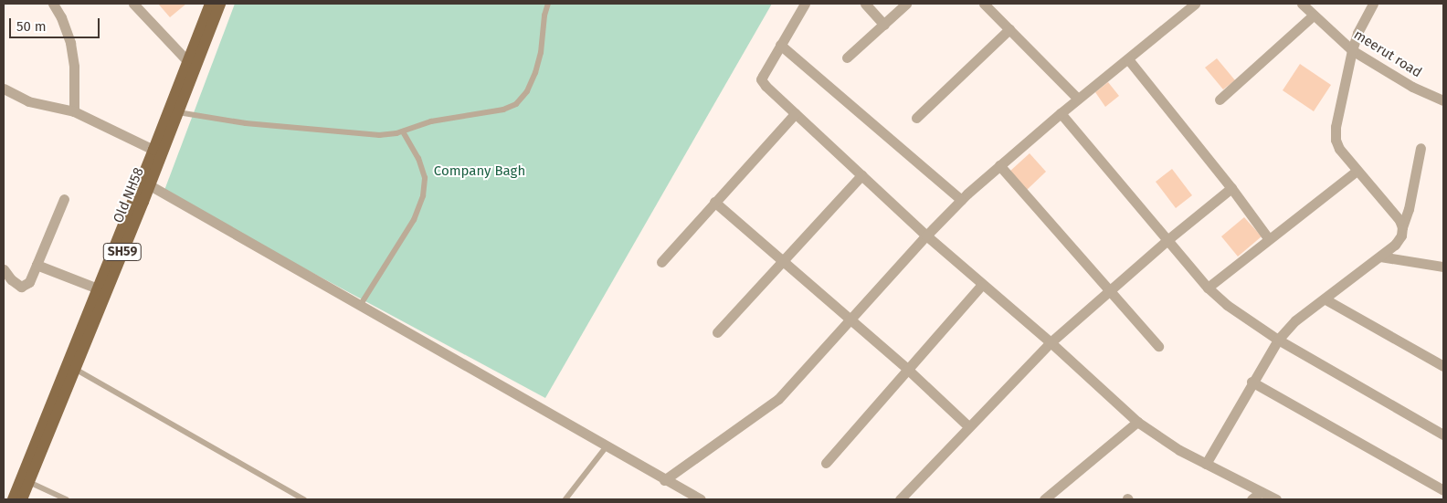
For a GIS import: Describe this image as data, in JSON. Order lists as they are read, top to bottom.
{
  "streets": {
    "main road": ["Old NH58", "SH59"],
    "street": ["meerut road"]
  },
  "parks": ["Company Bagh"],
  "scale_bar": "50 m"
}
